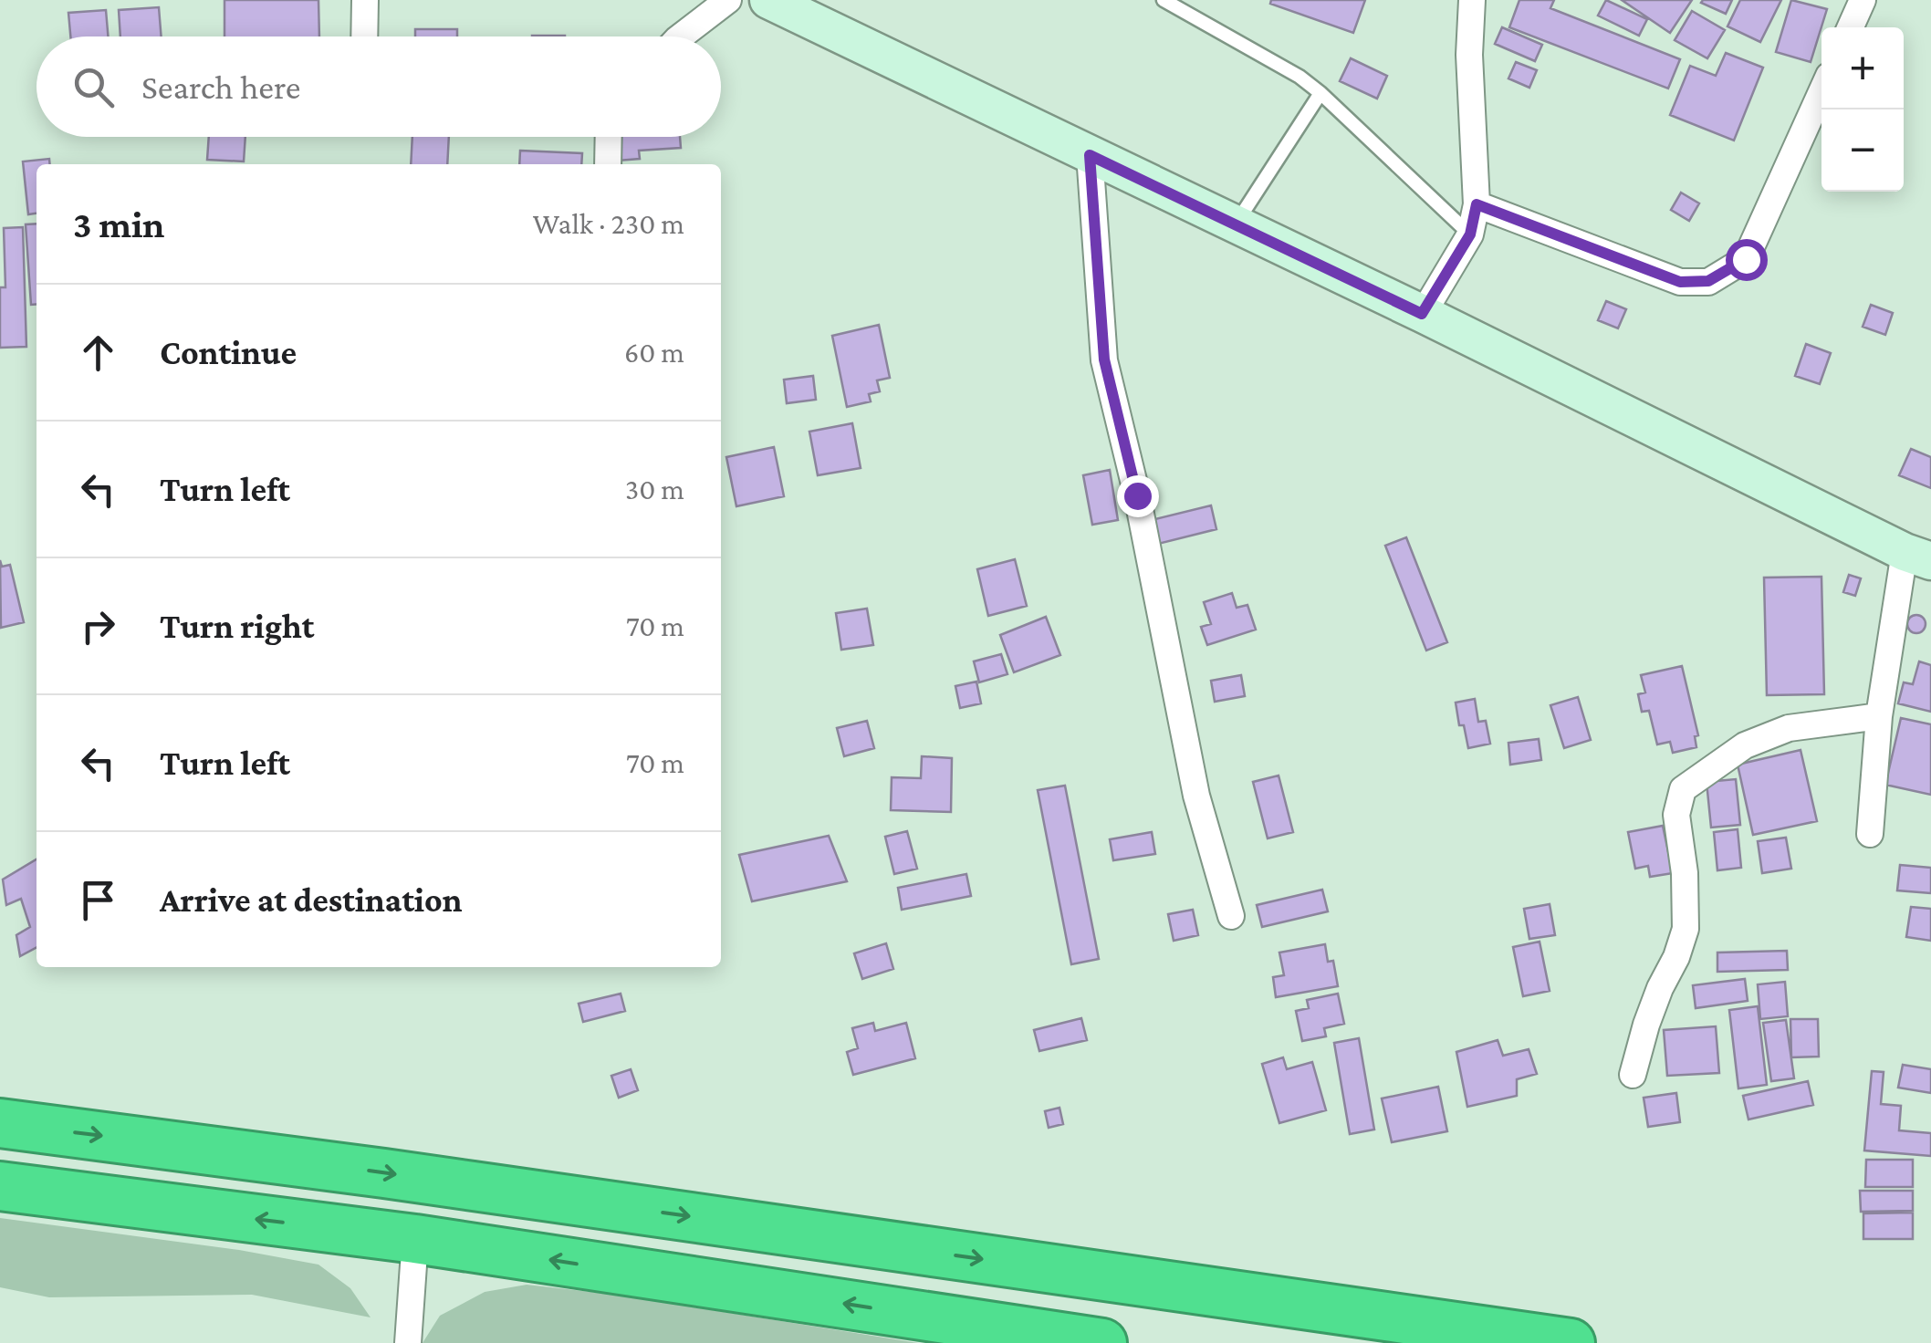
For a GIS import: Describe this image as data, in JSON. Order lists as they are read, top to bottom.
{
  "page": {
    "map_buttons": ["+", "−"],
    "search": "Search here",
    "heading": ["3 min", "Walk · 230 m"],
    "list": [
      ["Continue", "60 m"],
      ["Turn left", "30 m"],
      ["Turn right", "70 m"],
      ["Turn left", "70 m"],
      "Arrive at destination"
    ]
  }
}
